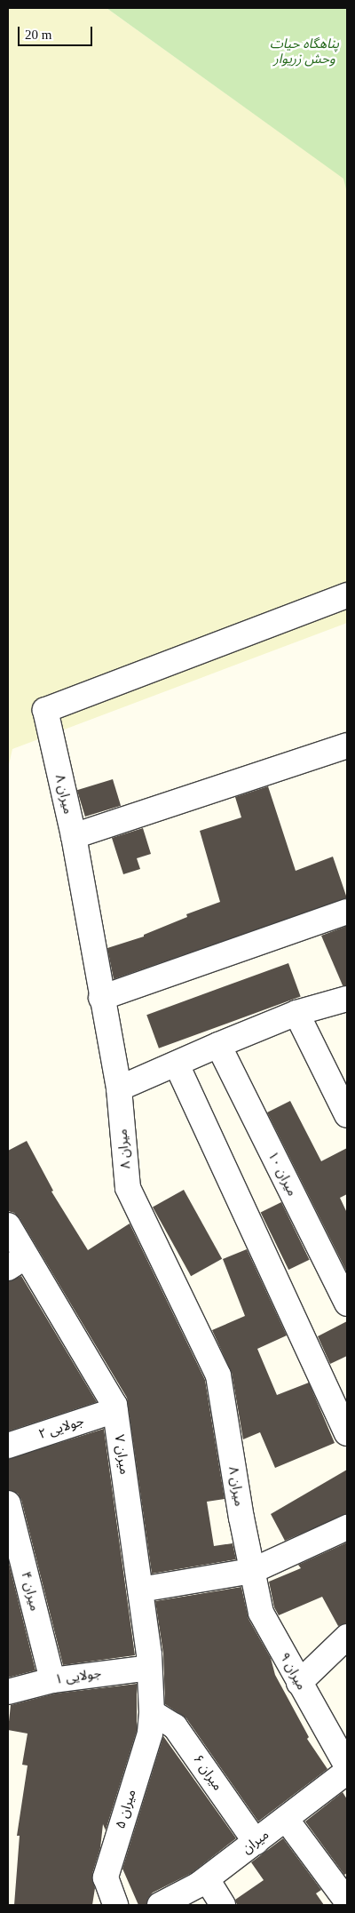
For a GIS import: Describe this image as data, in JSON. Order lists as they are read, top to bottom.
{
  "streets": {
    "street": [
      "میران ۸",
      "میران ۱۰",
      "جولایی ۲",
      "میران ۷",
      "میران ۴",
      "میران ۹",
      "جولایی ۱",
      "میران ۶",
      "میران ۵",
      "میران"
    ]
  },
  "crossings": [
    ["میران ۸", "میران ۹"],
    ["جولایی ۲", "میران ۷"],
    ["میران ۷", "جولایی ۱"],
    ["میران ۷", "میران ۶"],
    ["میران ۷", "میران ۵"],
    ["میران ۴", "جولایی ۱"],
    ["میران ۶", "میران ۵"],
    ["میران ۶", "میران"]
  ],
  "parks": ["پناهگاه حیات وحش زریوار"],
  "scale_bar": "20 m"
}
